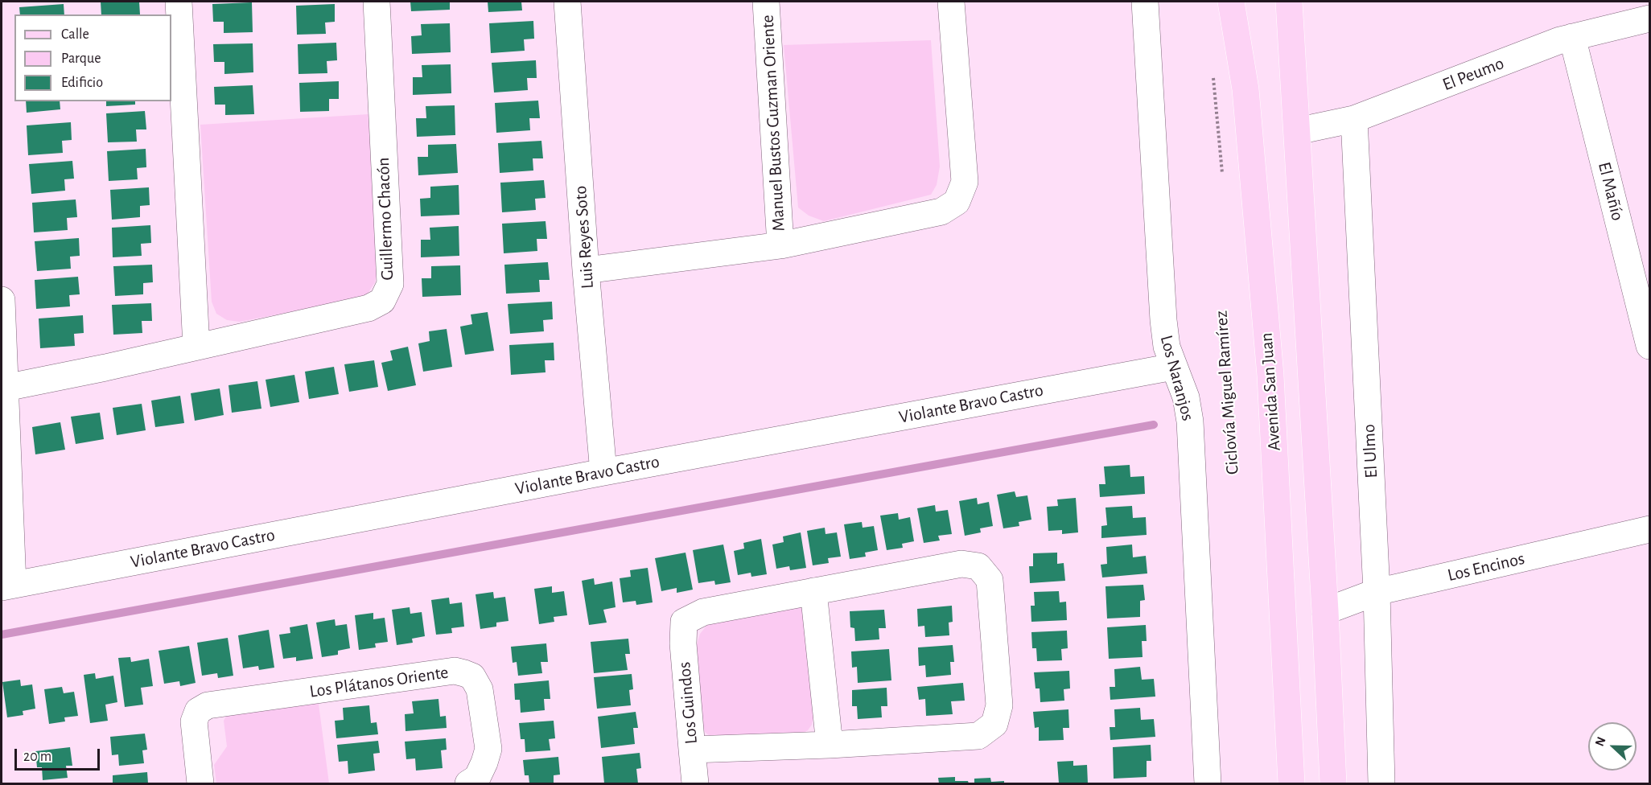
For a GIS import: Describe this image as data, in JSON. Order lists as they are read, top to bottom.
{
  "streets": {
    "main road": ["Avenida San Juan"],
    "street": [
      "El Peumo",
      "Manuel Bustos Guzman Oriente",
      "El Mañío",
      "Guillermo Chacón",
      "Luis Reyes Soto",
      "Los Naranjos",
      "Violante Bravo Castro",
      "El Ulmo",
      "Los Encinos",
      "Los Plátanos Oriente",
      "Los Guindos"
    ]
  },
  "crossings": [
    ["El Peumo", "El Mañío"],
    ["El Peumo", "El Ulmo"],
    ["Manuel Bustos Guzman Oriente", "Luis Reyes Soto"],
    ["Luis Reyes Soto", "Violante Bravo Castro"],
    ["Los Naranjos", "Violante Bravo Castro"],
    ["El Ulmo", "Los Encinos"]
  ],
  "legend": ["Calle", "Parque", "Edificio"],
  "scale_bar": "20 m",
  "north": "left"
}
